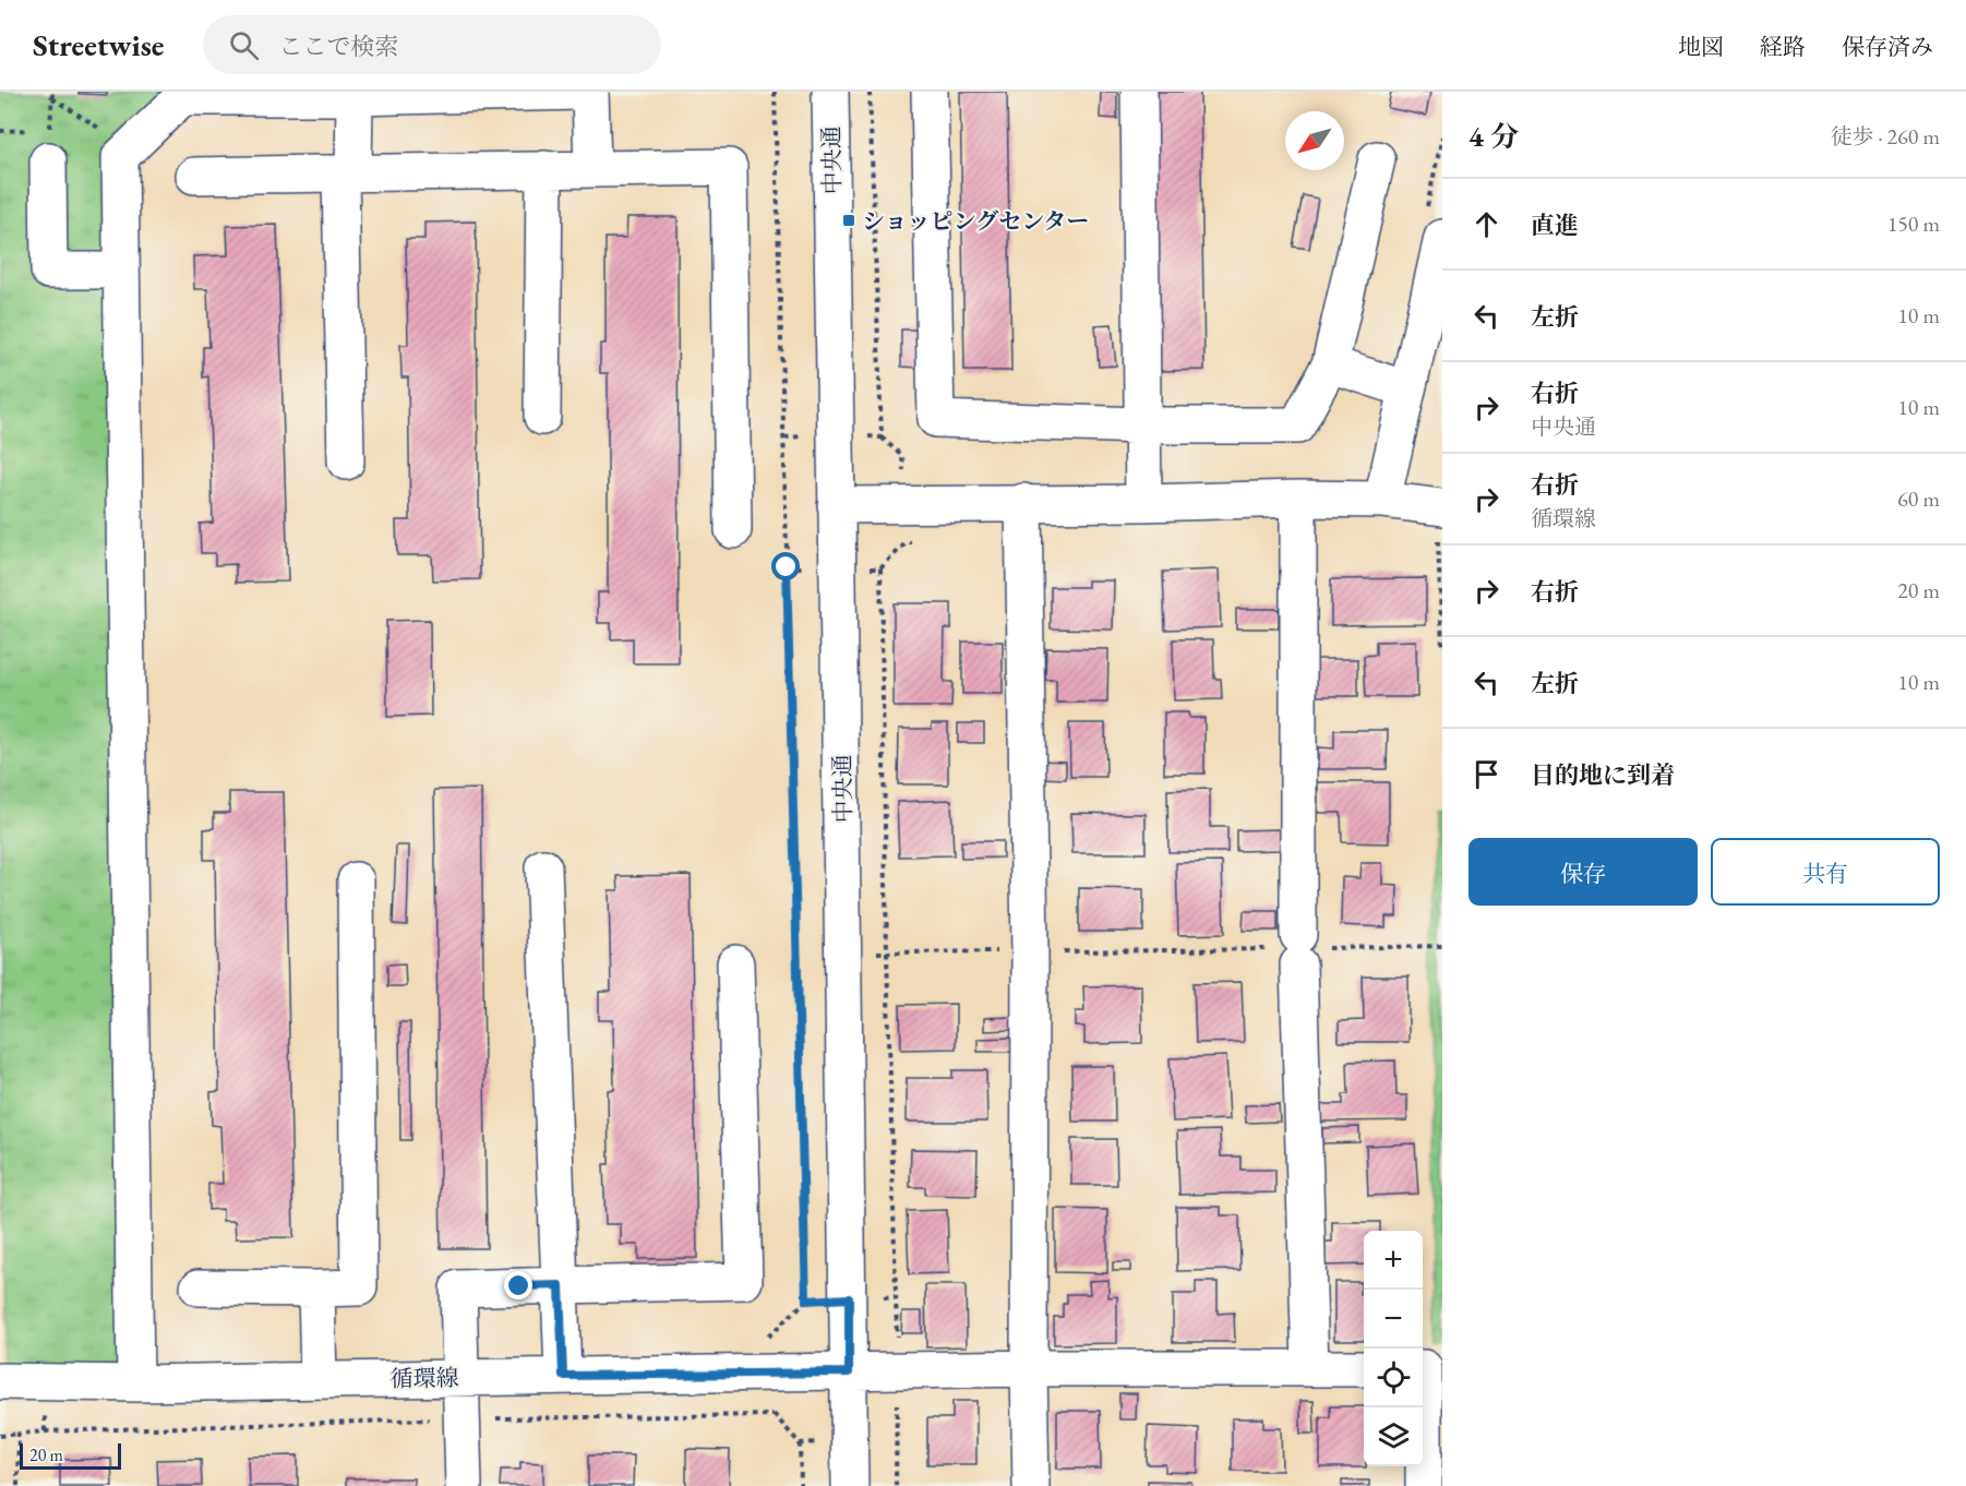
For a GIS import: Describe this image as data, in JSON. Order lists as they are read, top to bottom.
{
  "streets": {
    "street": ["中央通", "循環線"]
  },
  "crossings": [
    ["中央通", "循環線"]
  ],
  "places": {
    "transit": ["ショッピングセンター"]
  },
  "scale_bar": "20 m",
  "north": "bottom left",
  "page": {
    "header": "Streetwise",
    "search": "ここで検索",
    "nav": ["地図", "経路", "保存済み"],
    "heading": ["4 分", "徒歩 · 260 m"],
    "list": [
      ["直進", "150 m"],
      ["左折", "10 m"],
      ["右折", "中央通", "10 m"],
      ["右折", "循環線", "60 m"],
      ["右折", "20 m"],
      ["左折", "10 m"],
      "目的地に到着"
    ],
    "buttons": ["保存", "共有"],
    "map_buttons": ["+", "−"],
    "scale": "20 m"
  }
}
